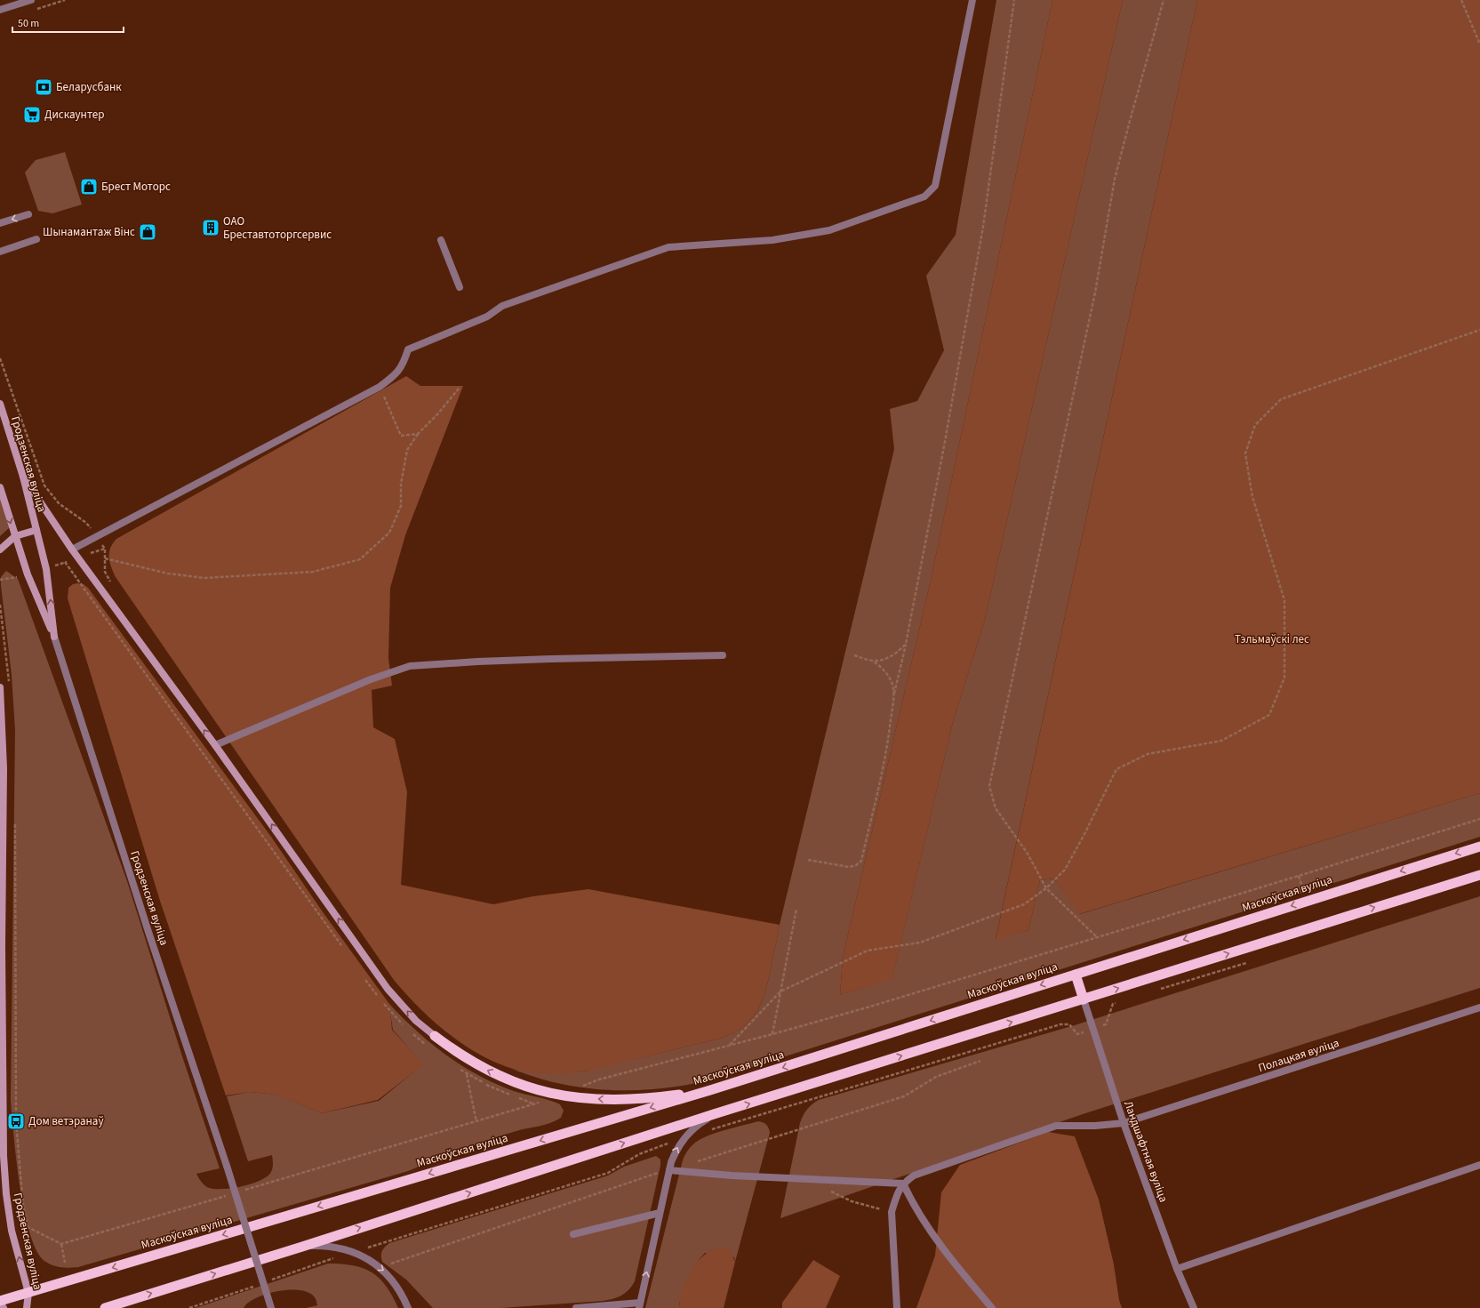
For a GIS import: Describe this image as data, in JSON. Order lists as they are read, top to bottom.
{
  "streets": {
    "highway": ["Маскоўская вуліца"],
    "main road": ["Гродзенская вуліца"],
    "street": ["Полацкая вуліца", "Ландшафтная вуліца"]
  },
  "crossings": [
    ["Гродзенская вуліца", "Маскоўская вуліца"],
    ["Полацкая вуліца", "Ландшафтная вуліца"]
  ],
  "parks": ["Тэльмаўскі лес"],
  "places": {
    "bank": ["Беларусбанк"],
    "supermarket": ["Дискаунтер"],
    "shop": ["Брест Моторс", "Шынамантаж Вінс"],
    "building": ["ОАО Бреставтоторгсервис"],
    "bus stop": ["Дом ветэранаў"]
  },
  "scale_bar": "50 m"
}
